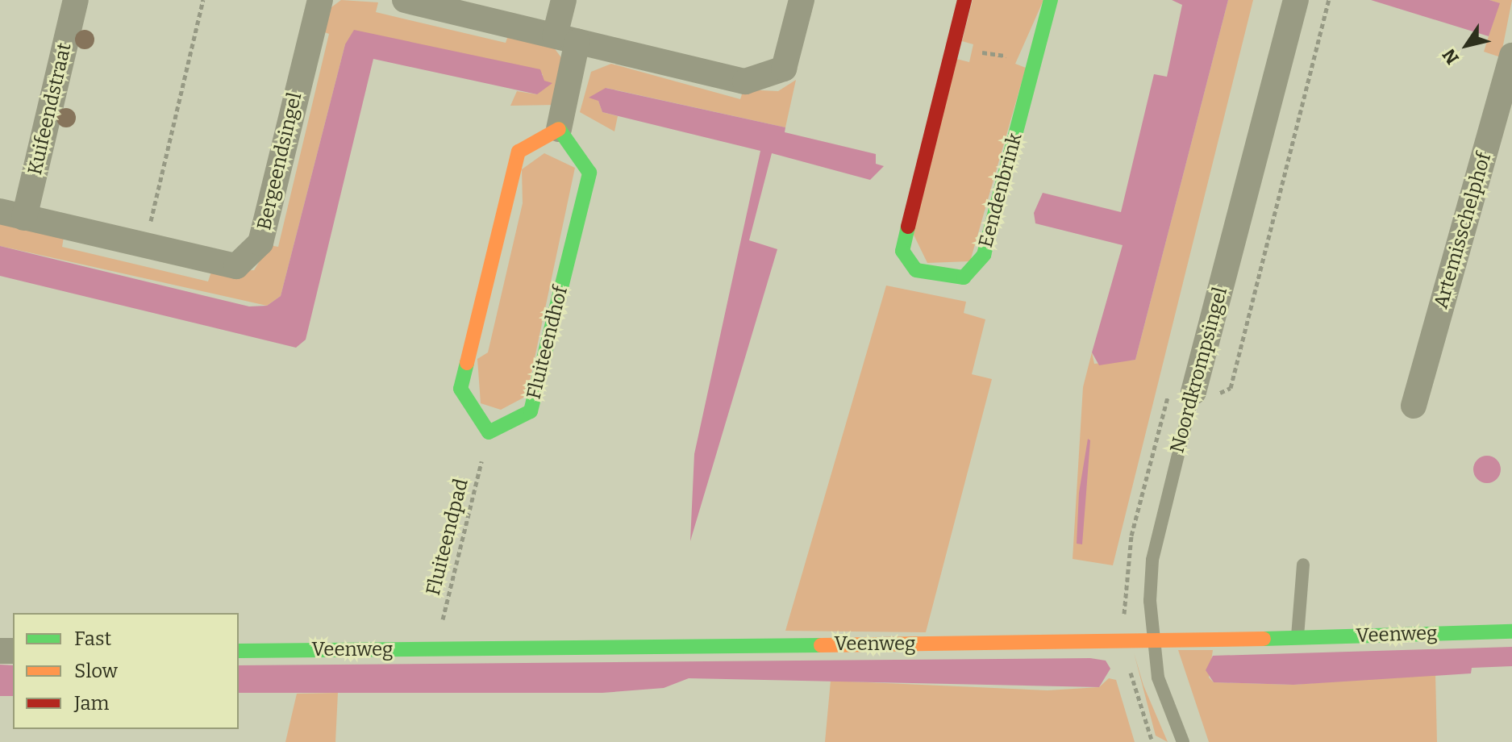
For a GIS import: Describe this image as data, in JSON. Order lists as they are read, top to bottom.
{
  "streets": {
    "street": [
      "Kuifeendstraat",
      "Bergeendsingel",
      "Eendenbrink",
      "Artemisschelphof",
      "Fluiteendhof",
      "Noordkrompsingel",
      "Veenweg"
    ],
    "path": ["Fluiteendpad"]
  },
  "crossings": [
    ["Kuifeendstraat", "Bergeendsingel"],
    ["Fluiteendhof", "Fluiteendpad"],
    ["Noordkrompsingel", "Veenweg"],
    ["Fluiteendpad", "Veenweg"]
  ],
  "legend": ["Fast", "Slow", "Jam"],
  "north": "bottom left"
}
